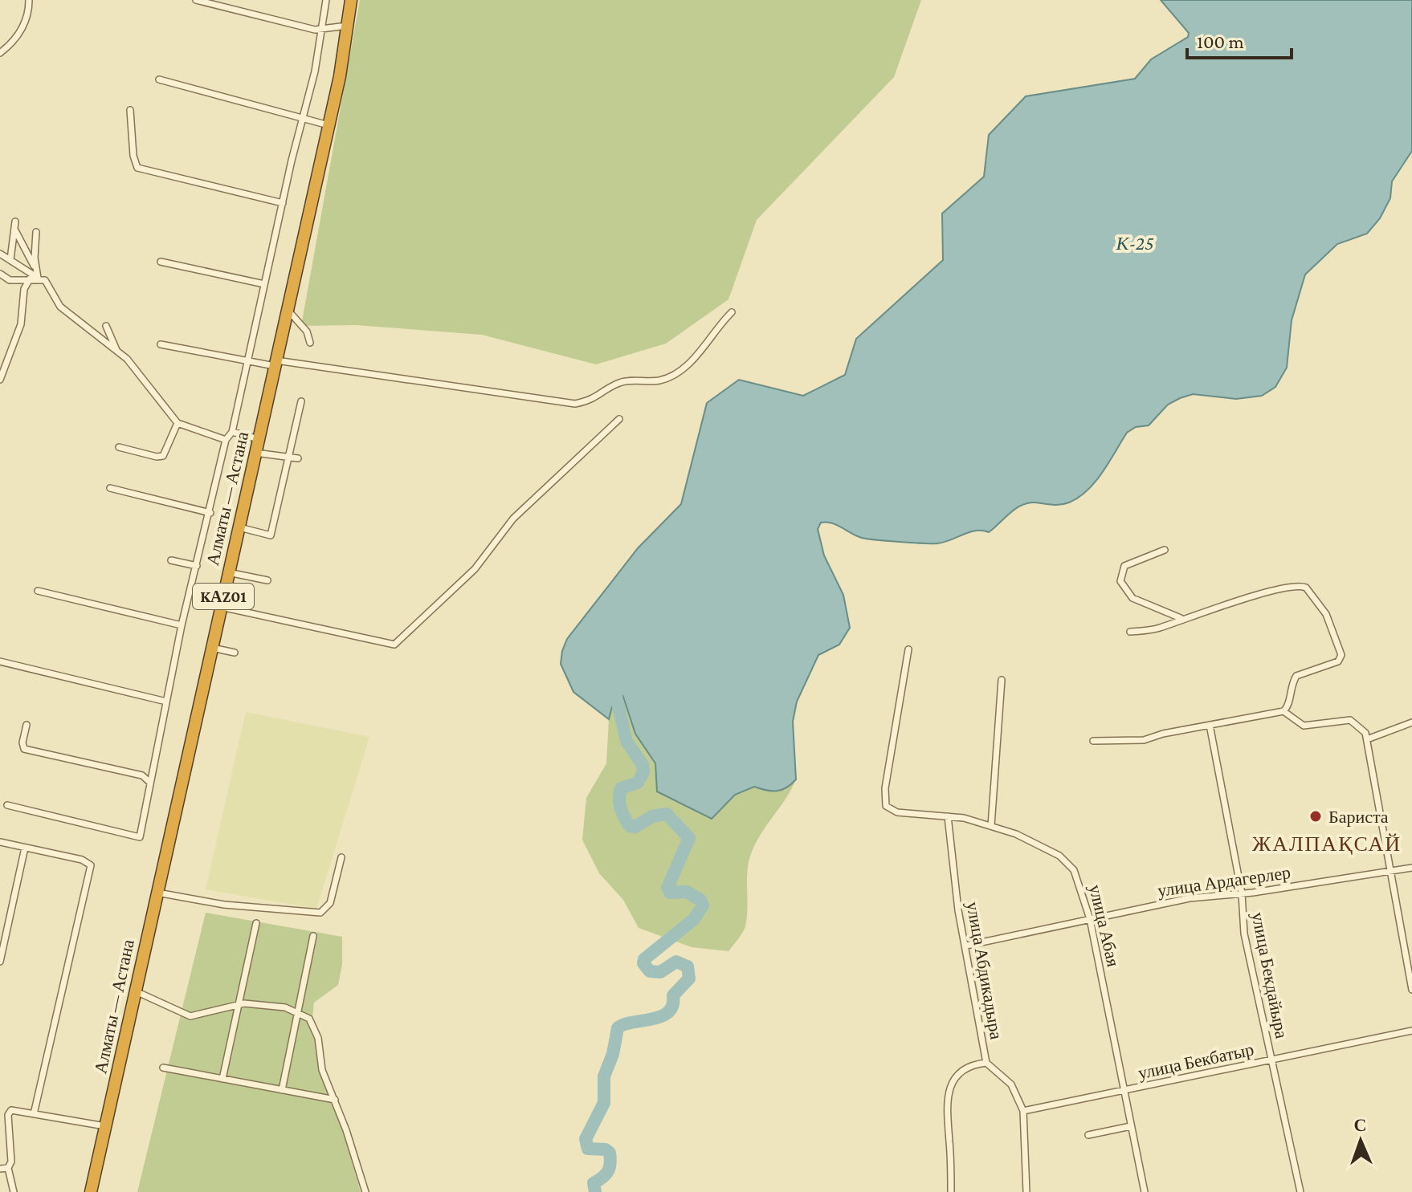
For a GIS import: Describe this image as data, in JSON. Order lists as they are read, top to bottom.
{
  "streets": {
    "highway": ["Алматы — Астана", "KАZ01"],
    "street": [
      "улица Ардагерлер",
      "улица Абая",
      "улица Абдикадыра",
      "улица Бекдайыра",
      "улица Бекбатыр"
    ]
  },
  "crossings": [
    ["улица Ардагерлер", "улица Абая"],
    ["улица Ардагерлер", "улица Абдикадыра"],
    ["улица Ардагерлер", "улица Бекдайыра"],
    ["улица Абая", "улица Абдикадыра"],
    ["улица Абая", "улица Бекбатыр"],
    ["улица Абдикадыра", "улица Бекбатыр"],
    ["улица Бекдайыра", "улица Бекбатыр"]
  ],
  "districts": ["ЖАЛПАҚСАЙ"],
  "water": ["К-25"],
  "places": ["Бариста"],
  "scale_bar": "100 m",
  "north": "top"
}
